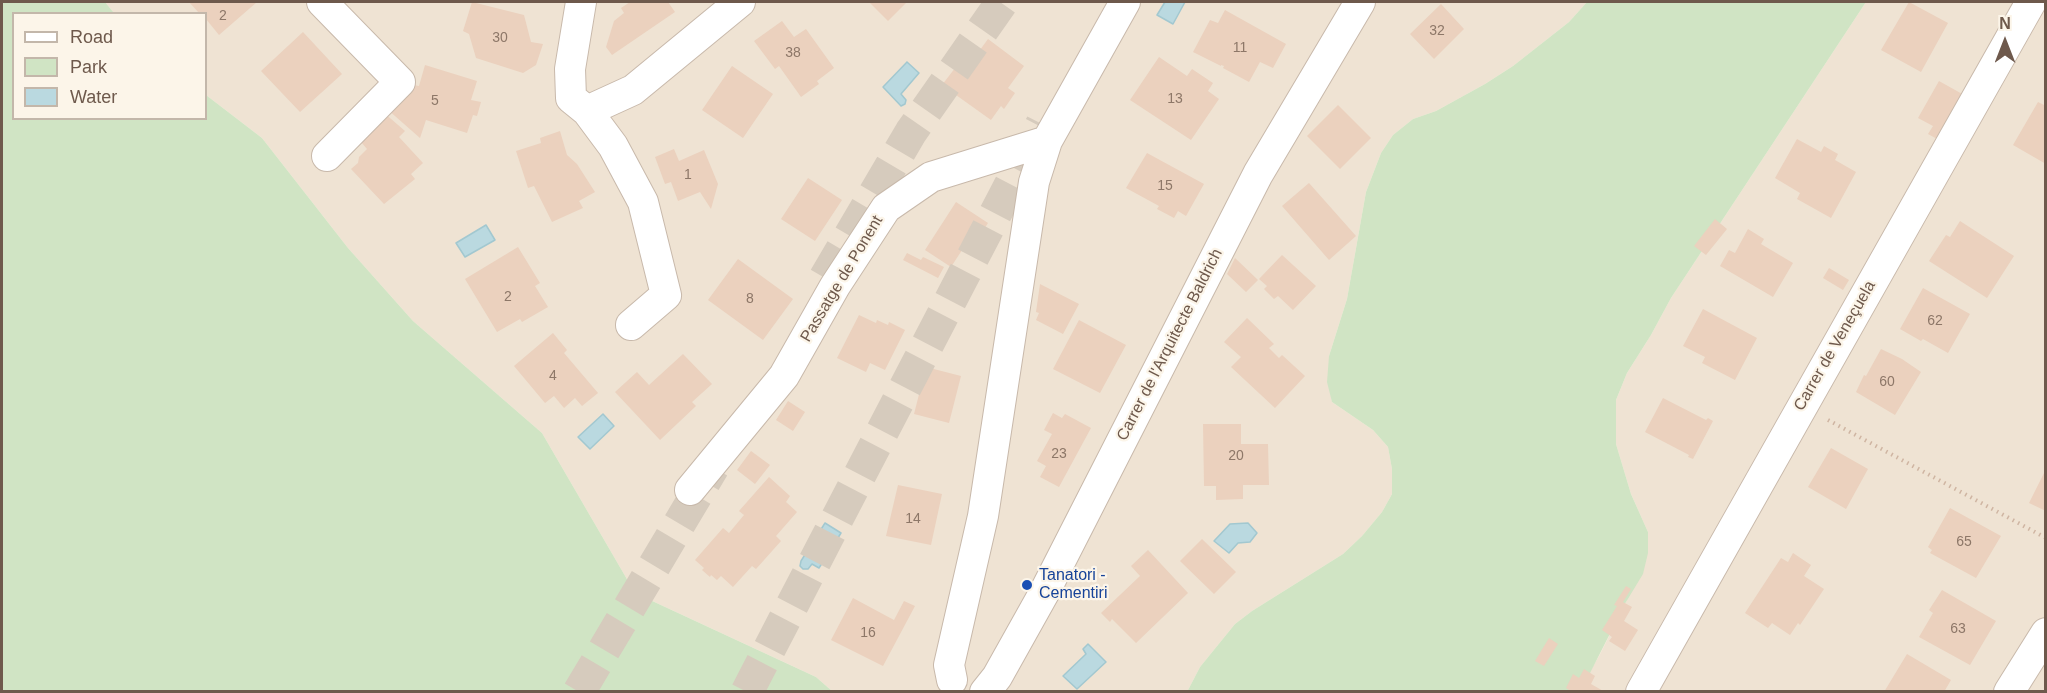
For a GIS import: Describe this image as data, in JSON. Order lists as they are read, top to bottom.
{
  "streets": {
    "street": ["Passatge de Ponent", "Carrer de l'Arquitecte Baldrich", "Carrer de Veneçuela"]
  },
  "places": ["Tanatori - Cementiri"],
  "house_numbers": [
    "2",
    "32",
    "30",
    "11",
    "38",
    "13",
    "5",
    "1",
    "15",
    "2",
    "8",
    "62",
    "4",
    "60",
    "23",
    "20",
    "14",
    "65",
    "63",
    "16"
  ],
  "legend": ["Road", "Park", "Water"],
  "north": "top"
}
